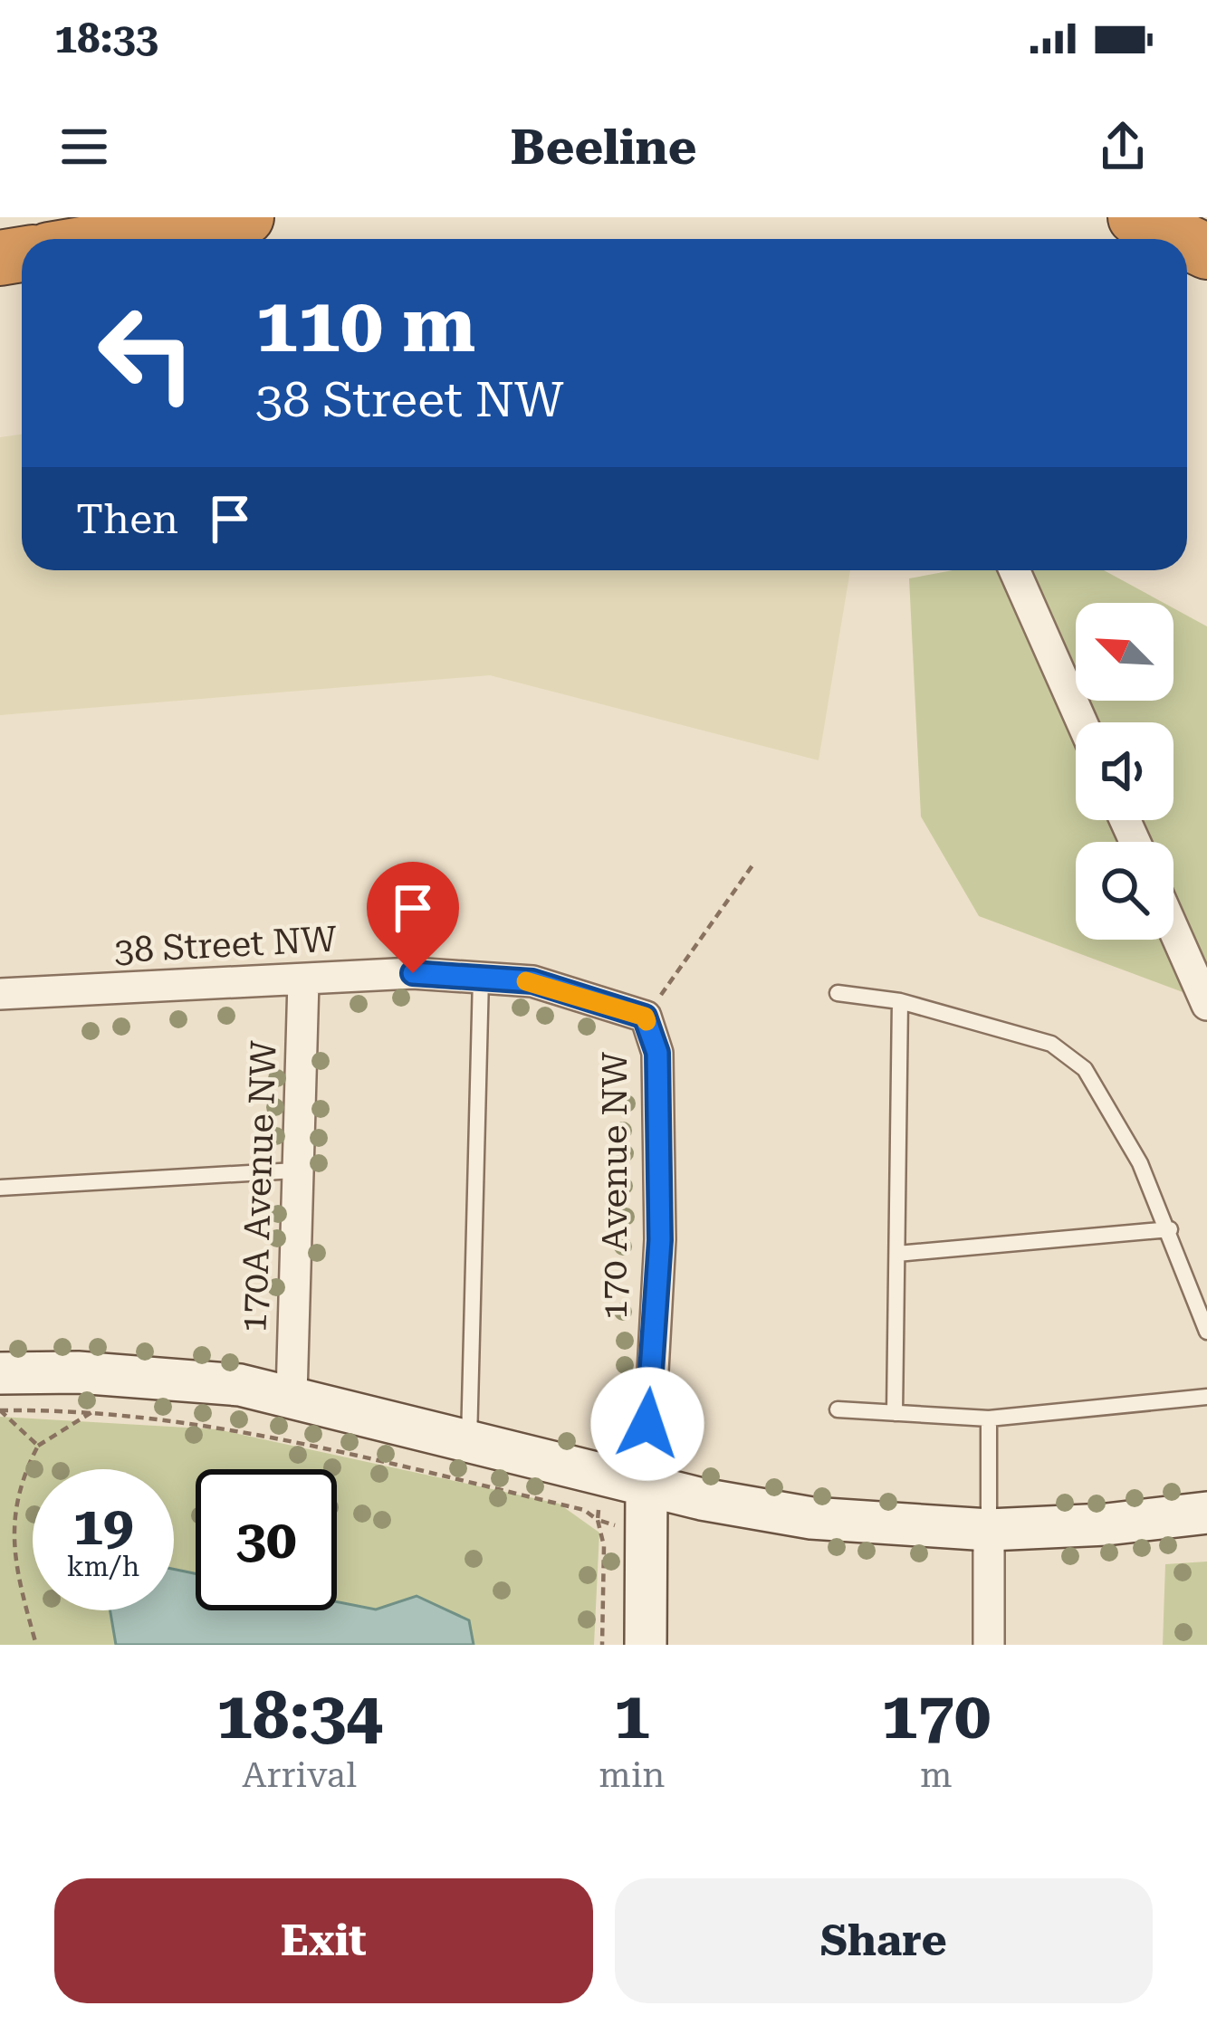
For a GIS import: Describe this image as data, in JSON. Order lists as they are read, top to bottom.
{
  "streets": {
    "street": ["38 Street NW", "170 Avenue NW", "170A Avenue NW"]
  },
  "crossings": [
    ["38 Street NW", "170 Avenue NW"],
    ["38 Street NW", "170A Avenue NW"]
  ],
  "north": "top left",
  "page": {
    "status": "18:33",
    "header": "Beeline",
    "turn": ["110 m", "38 Street NW"],
    "then": "Then",
    "speed": "19 km/h",
    "limit": "30",
    "eta": [
      "18:34",
      "Arrival",
      "1",
      "min",
      "170",
      "m"
    ],
    "buttons": ["Exit", "Share"]
  }
}
